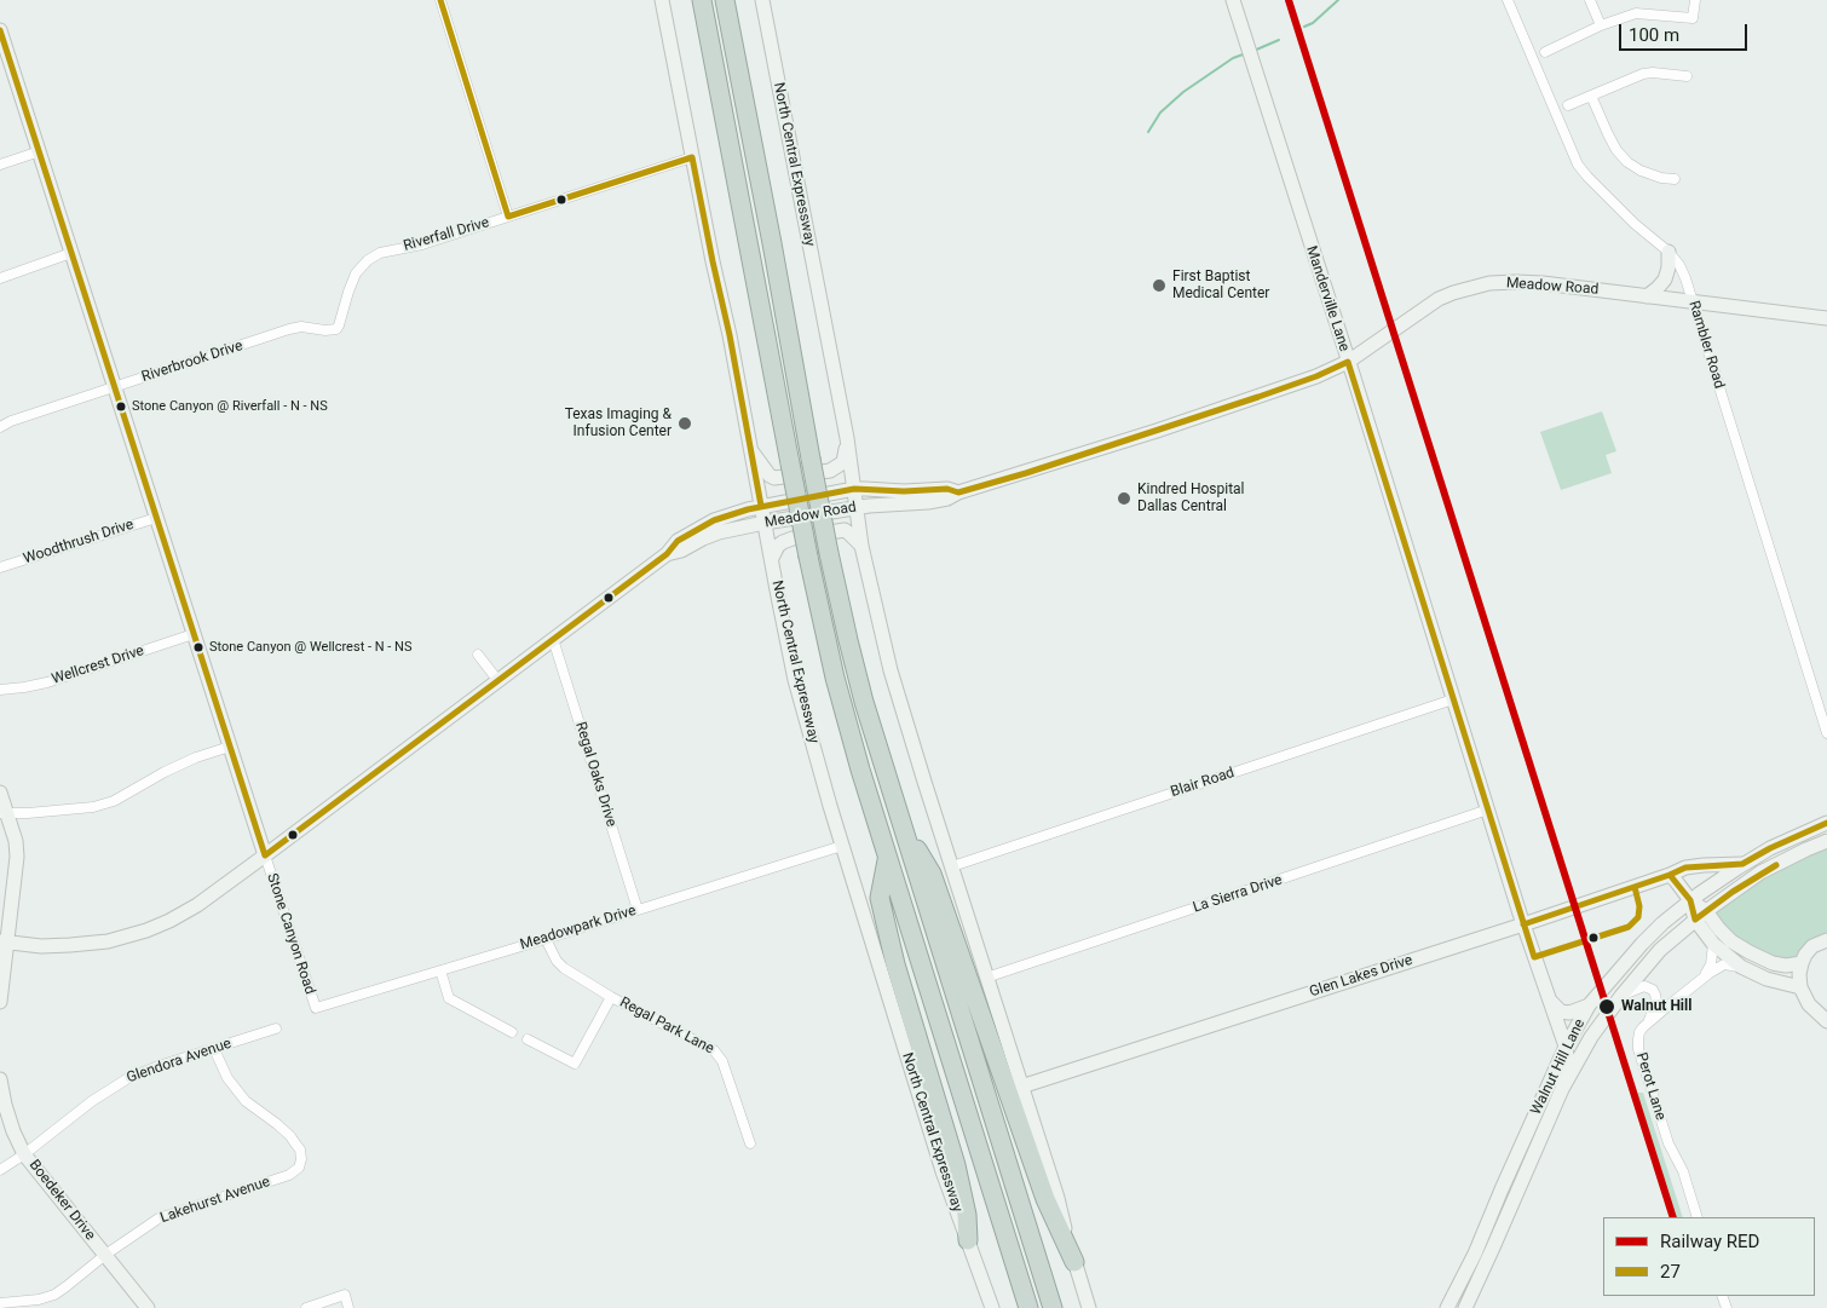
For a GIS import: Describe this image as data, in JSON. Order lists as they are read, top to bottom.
{
  "streets": {
    "street": [
      "North Central Expressway",
      "Riverfall Drive",
      "Meadow Road",
      "Manderville Lane",
      "Rambler Road",
      "Riverbrook Drive",
      "Woodthrush Drive",
      "Wellcrest Drive",
      "Regal Oaks Drive",
      "Blair Road",
      "La Sierra Drive",
      "Meadowpark Drive",
      "Stone Canyon Road",
      "Glen Lakes Drive",
      "Regal Park Lane",
      "Glendora Avenue",
      "Walnut Hill Lane",
      "Perot Lane",
      "Boedeker Drive",
      "Lakehurst Avenue"
    ]
  },
  "crossings": [
    ["North Central Expressway", "Riverfall Drive"],
    ["North Central Expressway", "Meadow Road"],
    ["North Central Expressway", "Blair Road"],
    ["North Central Expressway", "La Sierra Drive"],
    ["North Central Expressway", "Meadowpark Drive"],
    ["North Central Expressway", "Glen Lakes Drive"],
    ["Riverfall Drive", "Riverbrook Drive"],
    ["Meadow Road", "Manderville Lane"],
    ["Meadow Road", "Rambler Road"],
    ["Meadow Road", "Regal Oaks Drive"],
    ["Meadow Road", "Stone Canyon Road"],
    ["Manderville Lane", "Blair Road"],
    ["Manderville Lane", "La Sierra Drive"],
    ["Manderville Lane", "Glen Lakes Drive"],
    ["Manderville Lane", "Walnut Hill Lane"],
    ["Riverbrook Drive", "Stone Canyon Road"],
    ["Woodthrush Drive", "Stone Canyon Road"],
    ["Wellcrest Drive", "Stone Canyon Road"],
    ["Regal Oaks Drive", "Meadowpark Drive"],
    ["Meadowpark Drive", "Stone Canyon Road"],
    ["Meadowpark Drive", "Regal Park Lane"],
    ["Glen Lakes Drive", "Walnut Hill Lane"],
    ["Glendora Avenue", "Boedeker Drive"],
    ["Glendora Avenue", "Lakehurst Avenue"],
    ["Boedeker Drive", "Lakehurst Avenue"]
  ],
  "places": [
    "First Baptist Medical Center",
    "Stone Canyon @ Riverfall - N - NS",
    "Texas Imaging & Infusion Center",
    "Kindred Hospital Dallas Central",
    "Stone Canyon @ Wellcrest - N - NS",
    "Walnut Hill"
  ],
  "lines": ["rail line RED", "transit line 27"],
  "legend": ["Railway RED", "27"],
  "scale_bar": "100 m"
}
